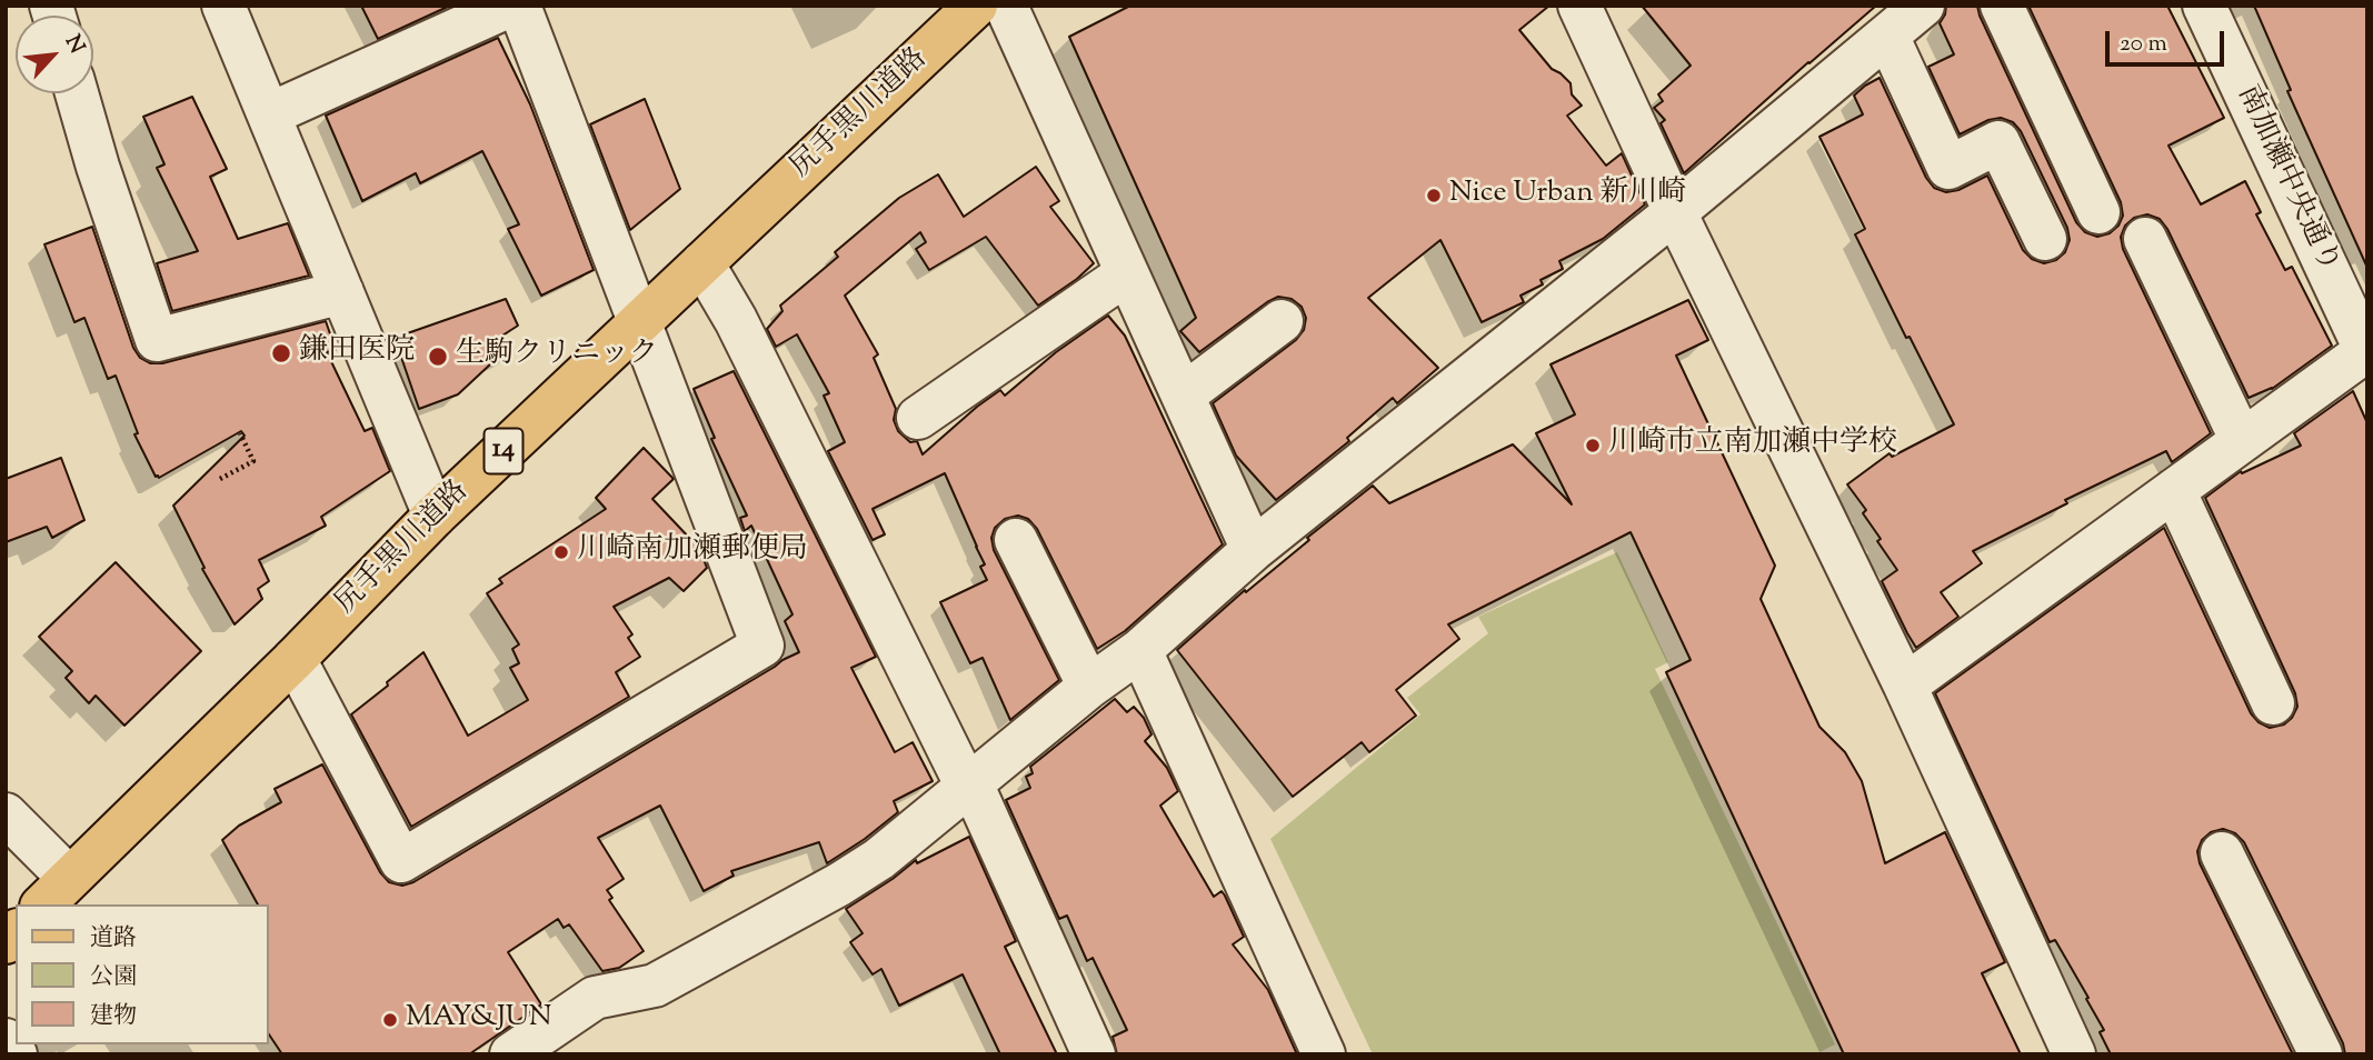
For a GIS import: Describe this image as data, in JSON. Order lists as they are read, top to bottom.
{
  "streets": {
    "main road": ["尻手黒川道路", "14"],
    "street": ["南加瀬中央通り"]
  },
  "places": [
    "Nice Urban 新川崎",
    "鎌田医院",
    "生駒クリニック",
    "川崎市立南加瀬中学校",
    "川崎南加瀬郵便局",
    "MAY&JUN"
  ],
  "legend": ["道路", "公園", "建物"],
  "scale_bar": "20 m",
  "north": "top right"
}
